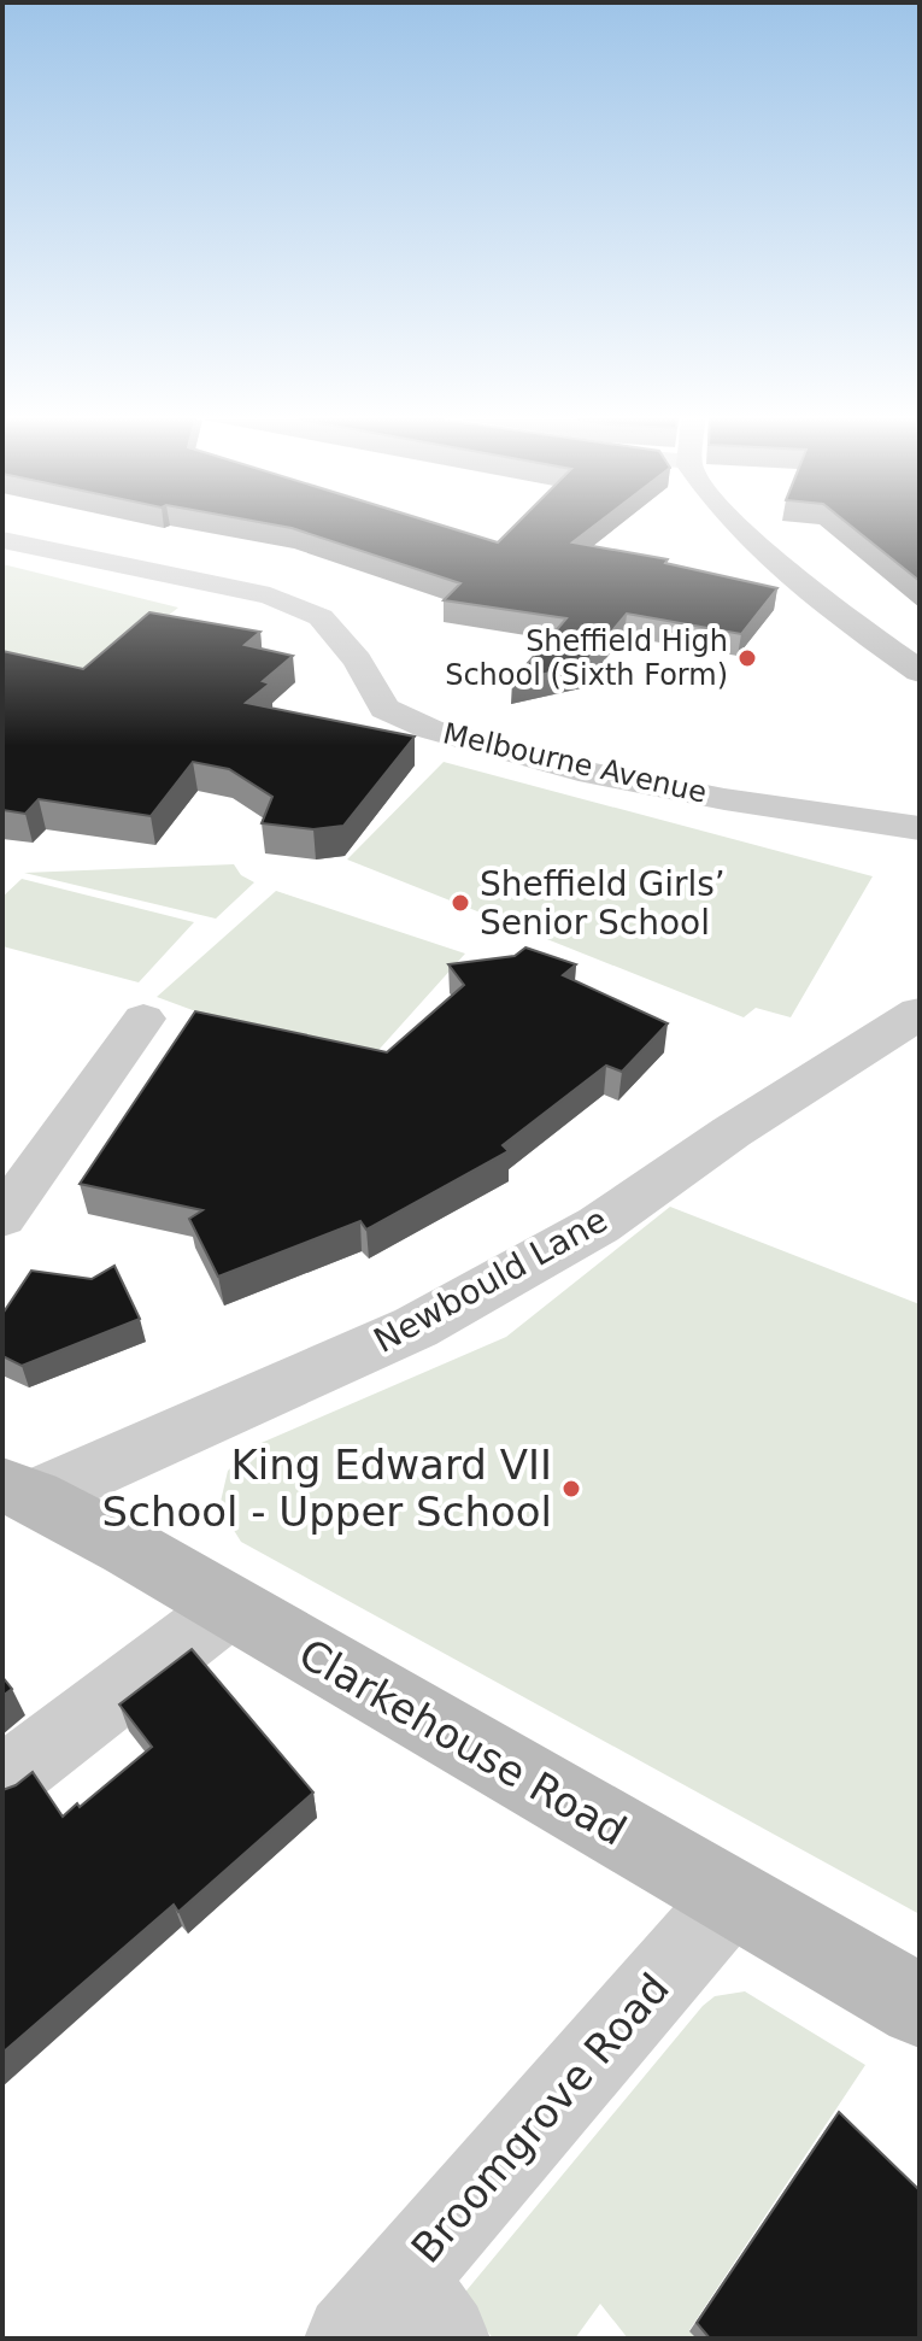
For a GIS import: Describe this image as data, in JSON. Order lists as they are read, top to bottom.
{
  "streets": {
    "main road": ["Clarkehouse Road"],
    "street": ["Melbourne Avenue", "Newbould Lane", "Broomgrove Road"]
  },
  "crossings": [
    ["Newbould Lane", "Clarkehouse Road"],
    ["Clarkehouse Road", "Broomgrove Road"]
  ],
  "places": ["Sheffield High School (Sixth Form)", "Sheffield Girls’ Senior School", "King Edward VII School - Upper School"]
}
